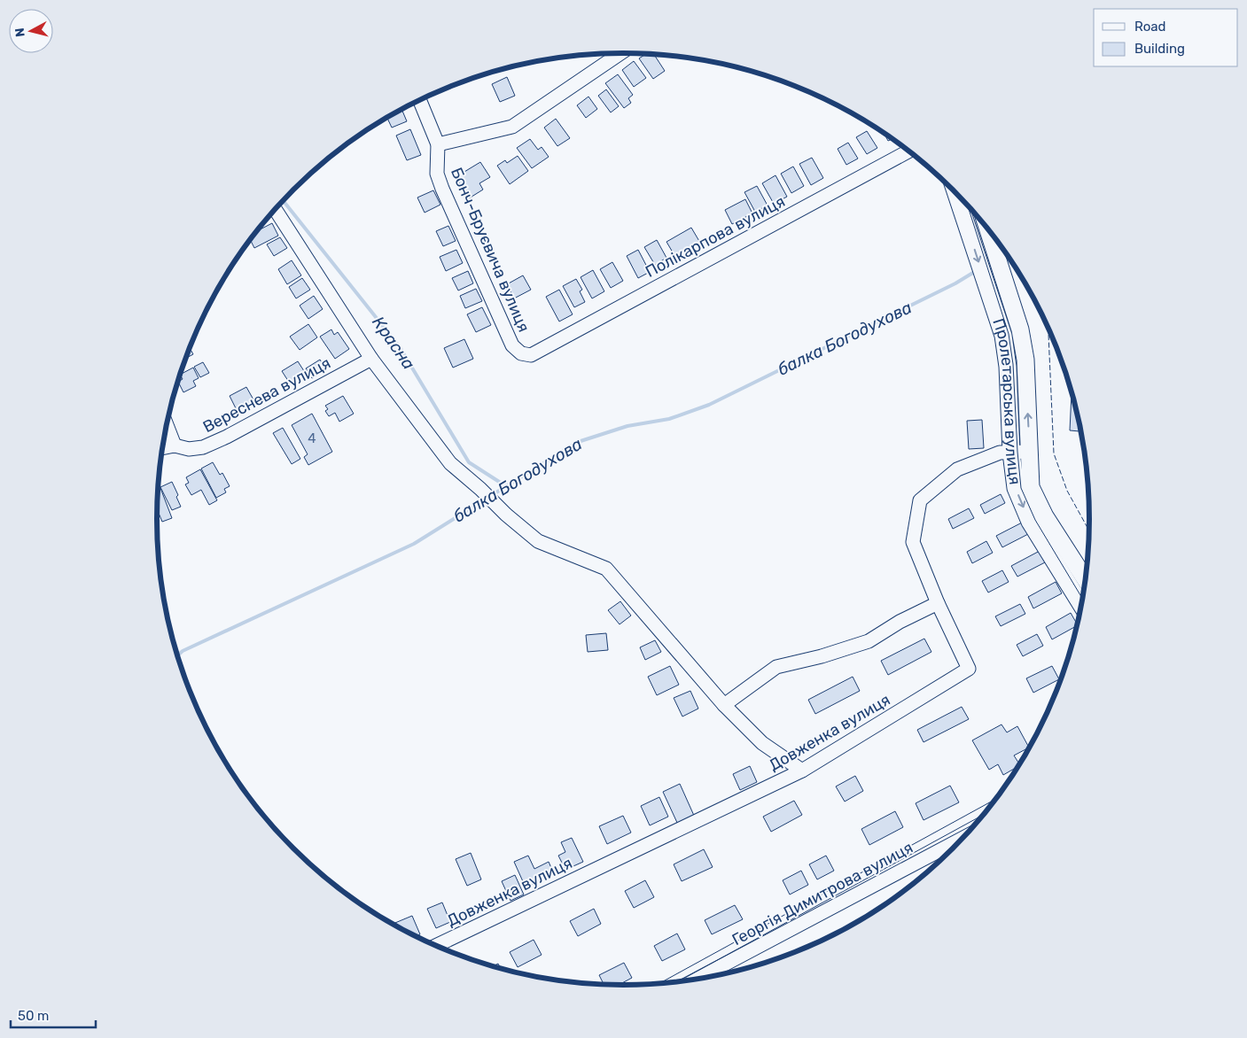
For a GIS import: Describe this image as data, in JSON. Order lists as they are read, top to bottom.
{
  "streets": {
    "main road": ["Пролетарська вулиця"],
    "street": [
      "Полікарпова вулиця",
      "Бонч-Бруєвича вулиця",
      "Вереснева вулиця",
      "Довженка вулиця",
      "Георгія Димитрова вулиця"
    ]
  },
  "crossings": [
    ["Полікарпова вулиця", "Бонч-Бруєвича вулиця"],
    ["Пролетарська вулиця", "Довженка вулиця"]
  ],
  "water": ["балка Богодухова", "Красна"],
  "house_numbers": ["4"],
  "legend": ["Road", "Building"],
  "scale_bar": "50 m",
  "north": "left"
}
